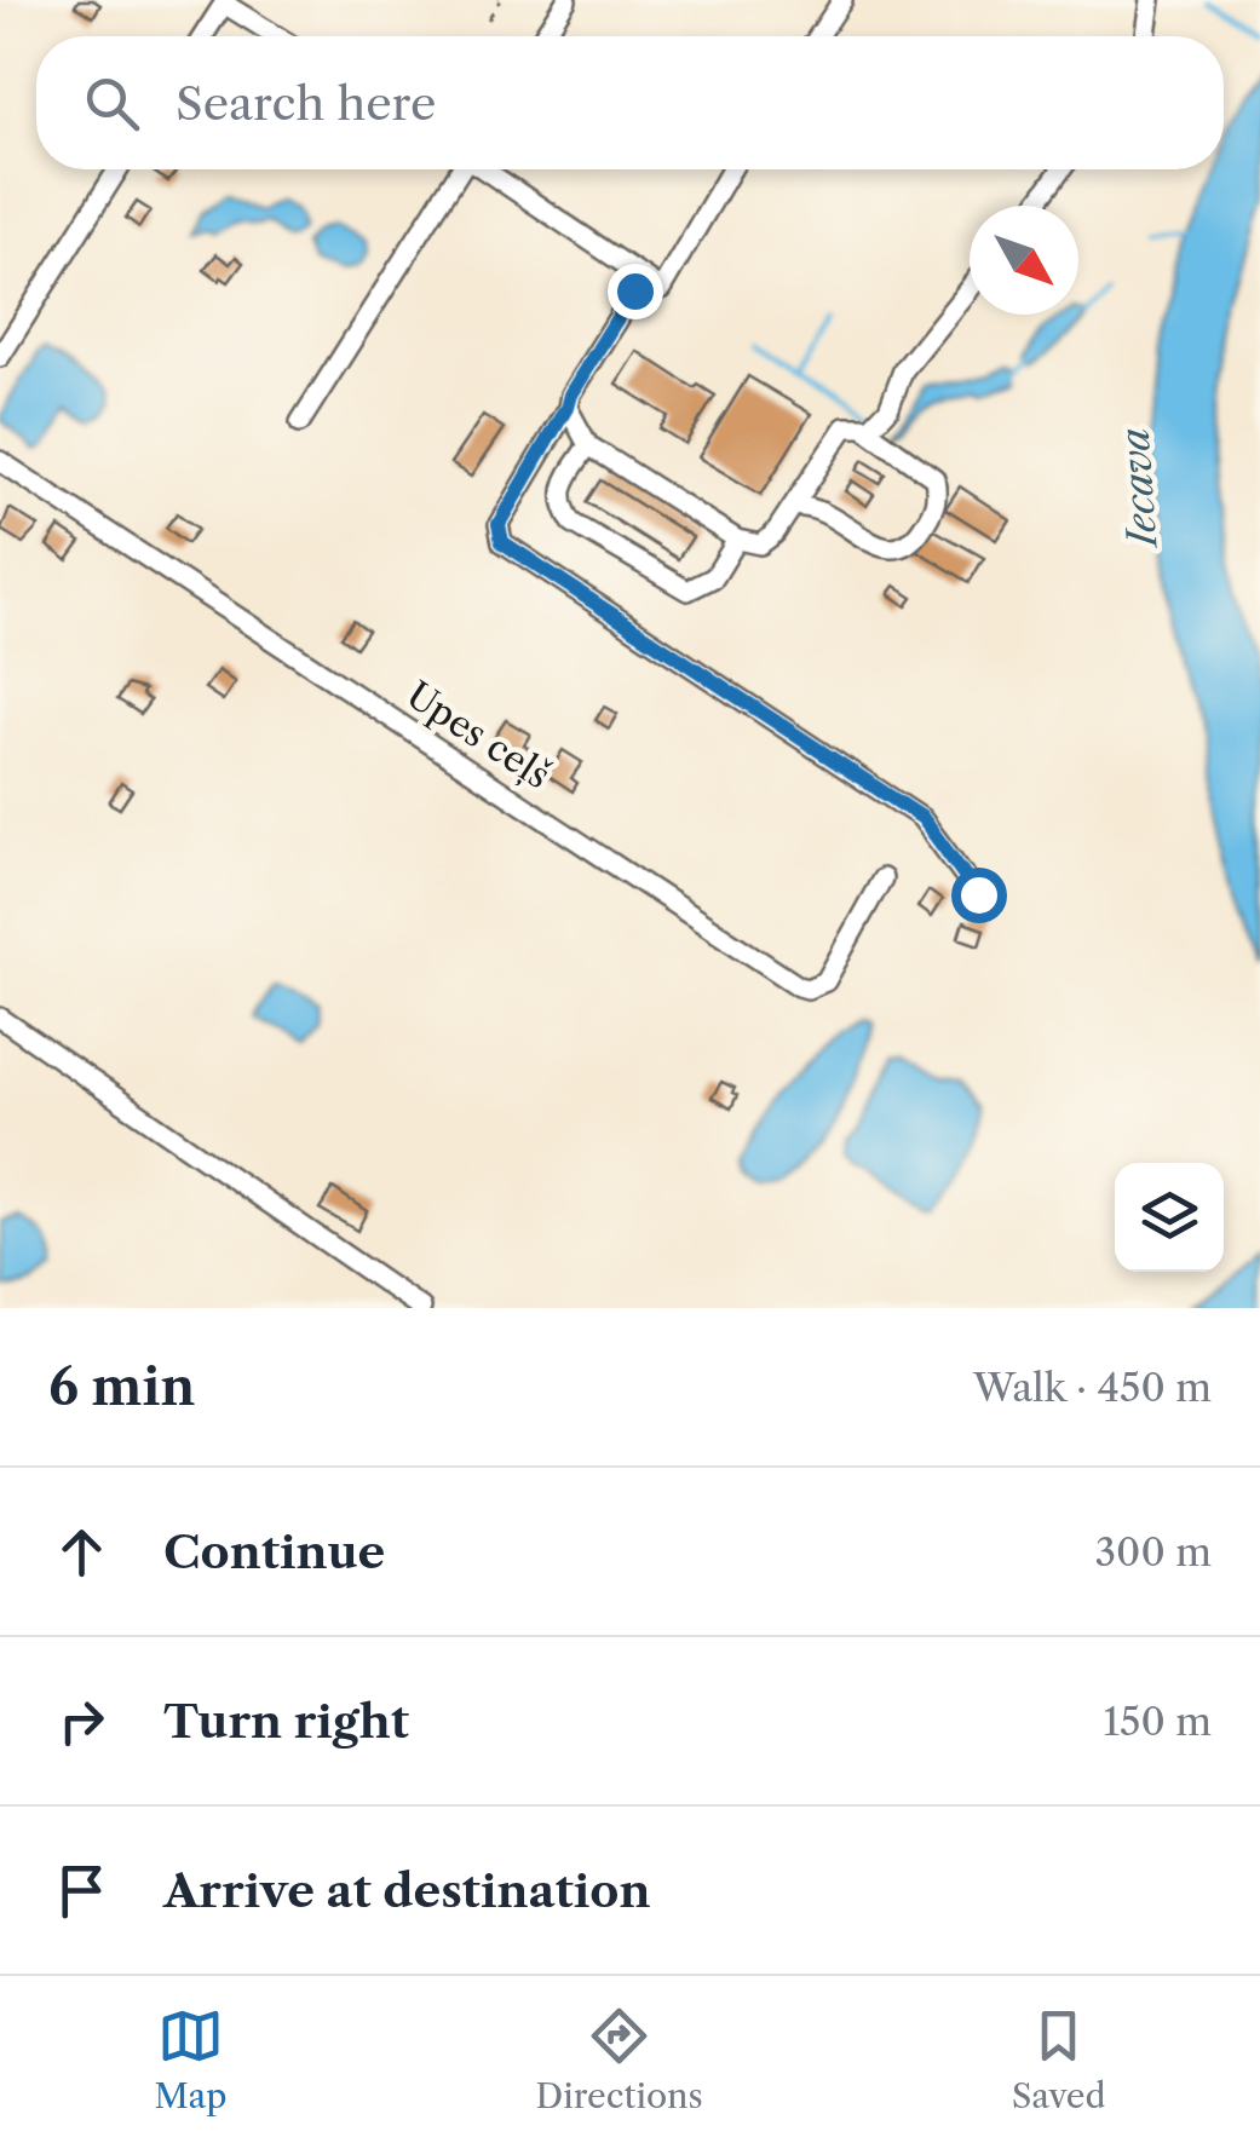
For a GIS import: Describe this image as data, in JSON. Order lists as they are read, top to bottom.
{
  "streets": {
    "street": ["Upes ceļš"]
  },
  "water": ["Iecava"],
  "north": "bottom right",
  "page": {
    "search": "Search here",
    "heading": ["6 min", "Walk · 450 m"],
    "list": [
      ["Continue", "300 m"],
      ["Turn right", "150 m"],
      "Arrive at destination"
    ],
    "nav": ["Map", "Directions", "Saved"]
  }
}
